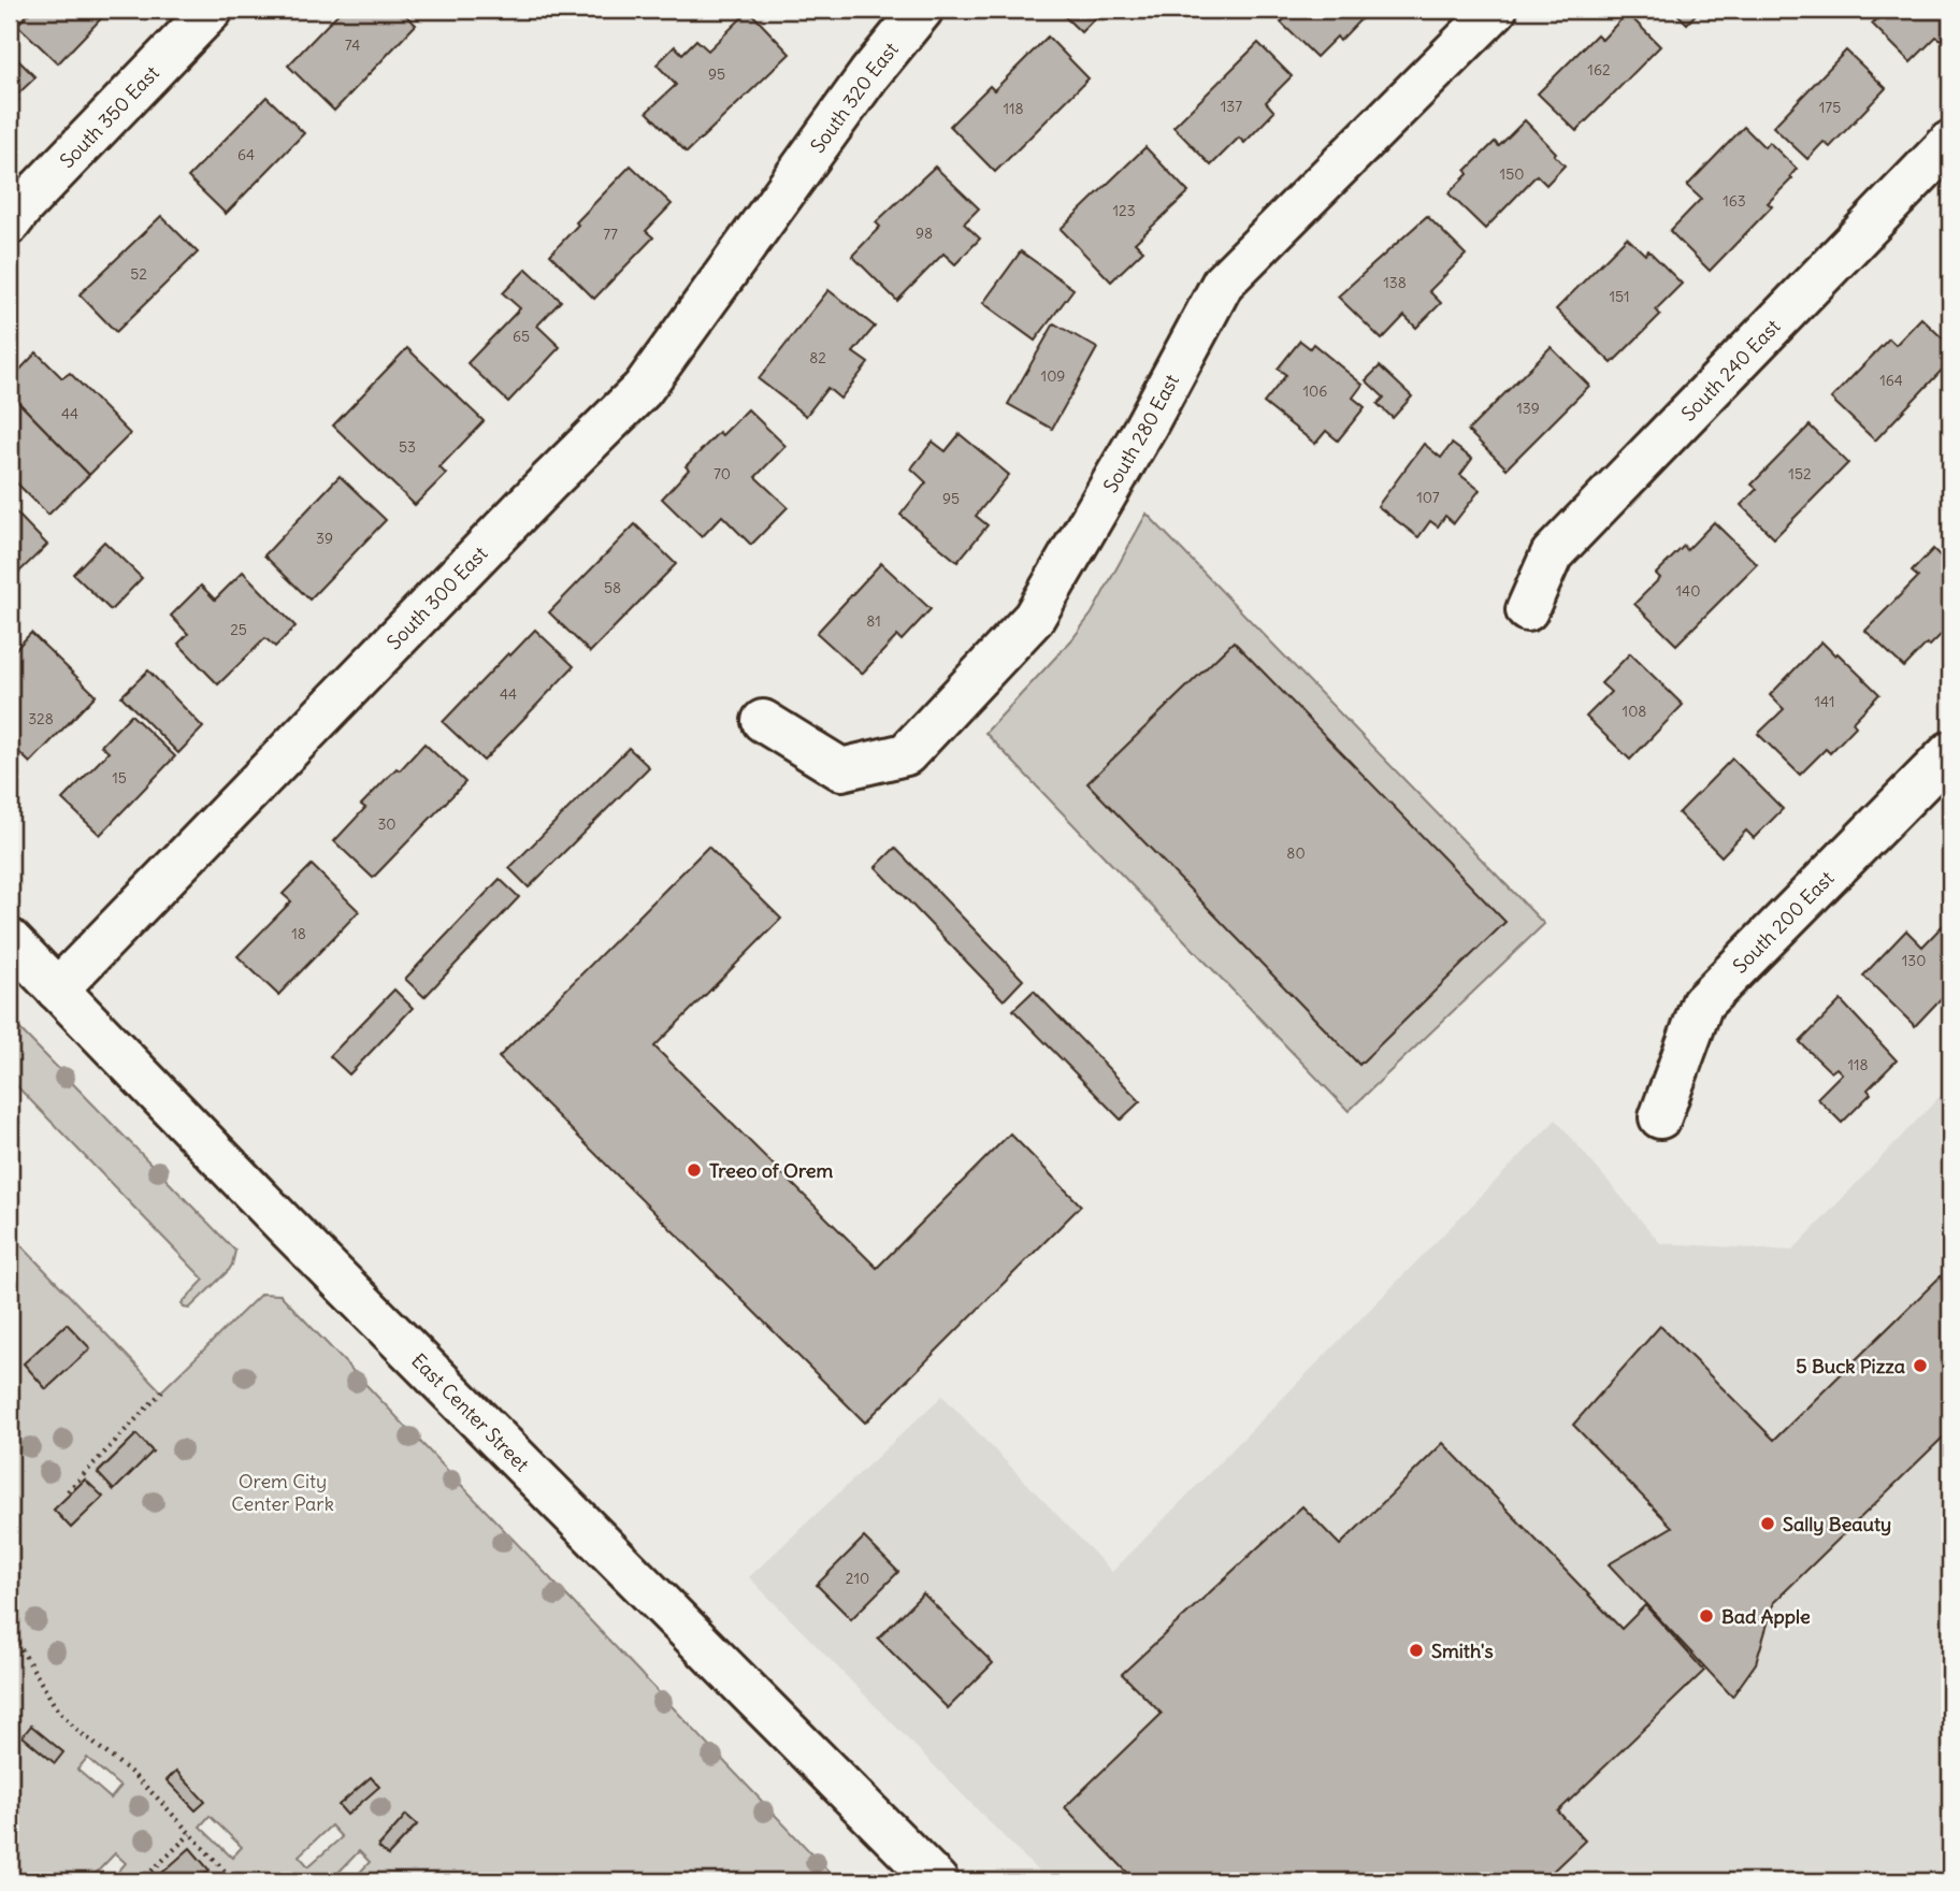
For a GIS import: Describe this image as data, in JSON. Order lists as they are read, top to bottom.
{
  "streets": {
    "street": [
      "South 320 East",
      "South 350 East",
      "South 240 East",
      "South 280 East",
      "South 300 East",
      "South 200 East",
      "East Center Street"
    ]
  },
  "crossings": [
    ["South 320 East", "South 300 East"],
    ["South 300 East", "East Center Street"]
  ],
  "parks": ["Orem City Center Park"],
  "places": [
    "Treeo of Orem",
    "5 Buck Pizza",
    "Sally Beauty",
    "Bad Apple",
    "Smith's"
  ],
  "house_numbers": [
    "74",
    "162",
    "95",
    "137",
    "175",
    "118",
    "64",
    "150",
    "163",
    "123",
    "98",
    "77",
    "52",
    "138",
    "151",
    "65",
    "82",
    "109",
    "164",
    "106",
    "139",
    "44",
    "53",
    "70",
    "152",
    "107",
    "95",
    "39",
    "58",
    "140",
    "81",
    "25",
    "44",
    "141",
    "108",
    "328",
    "15",
    "30",
    "80",
    "18",
    "130",
    "118",
    "210"
  ]
}
